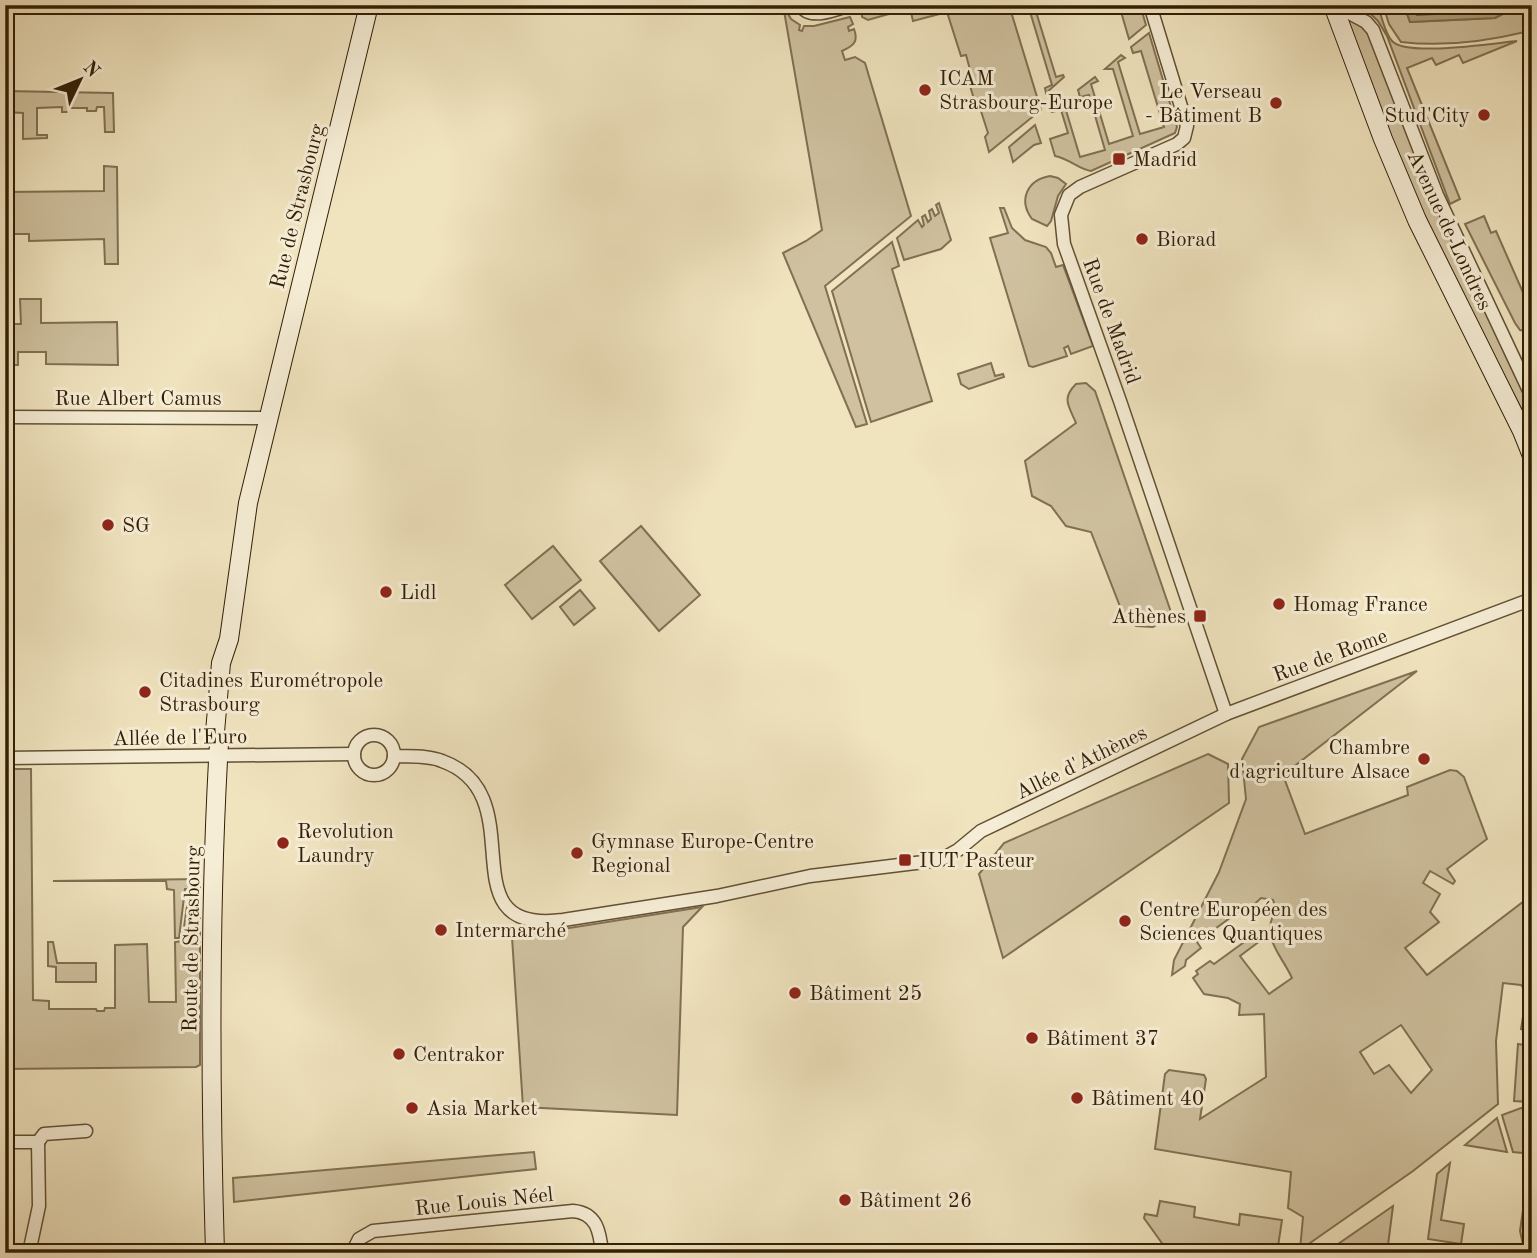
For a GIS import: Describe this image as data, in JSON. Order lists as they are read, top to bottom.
{
  "streets": {
    "main road": ["Rue de Strasbourg", "Avenue de Londres", "Route de Strasbourg"],
    "street": [
      "Rue de Madrid",
      "Rue Albert Camus",
      "Rue de Rome",
      "Allée de l'Euro",
      "Allée d'Athènes",
      "Rue Louis Néel"
    ]
  },
  "crossings": [
    ["Rue de Strasbourg", "Rue Albert Camus"],
    ["Rue de Strasbourg", "Route de Strasbourg"],
    ["Rue de Madrid", "Rue de Rome"],
    ["Rue de Madrid", "Allée d'Athènes"],
    ["Rue Albert Camus", "Route de Strasbourg"],
    ["Rue de Rome", "Allée d'Athènes"],
    ["Allée de l'Euro", "Allée d'Athènes"],
    ["Allée de l'Euro", "Route de Strasbourg"]
  ],
  "places": {
    "other": [
      "ICAM Strasbourg-Europe",
      "Le Verseau - Bâtiment B",
      "Stud'City",
      "Biorad",
      "SG",
      "Lidl",
      "Homag France",
      "Citadines Eurométropole Strasbourg",
      "Chambre d'agriculture Alsace",
      "Revolution Laundry",
      "Gymnase Europe-Centre Regional",
      "Centre Européen des Sciences Quantiques",
      "Intermarché",
      "Bâtiment 25",
      "Bâtiment 37",
      "Centrakor",
      "Bâtiment 40",
      "Asia Market",
      "Bâtiment 26"
    ],
    "transit": ["Madrid", "Athènes", "IUT Pasteur"]
  },
  "north": "top right"
}
